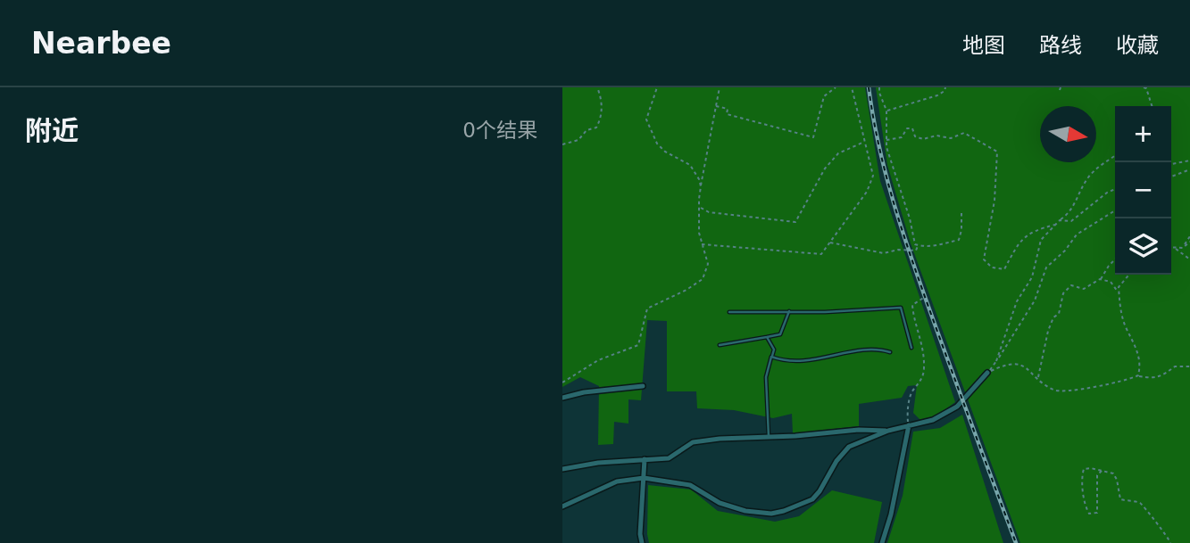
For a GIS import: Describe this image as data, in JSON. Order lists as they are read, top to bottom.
{
  "north": "right",
  "page": {
    "header": "Nearbee",
    "nav": ["地图", "路线", "收藏"],
    "heading": ["附近", "0个结果"],
    "map_buttons": ["+", "−"]
  }
}
